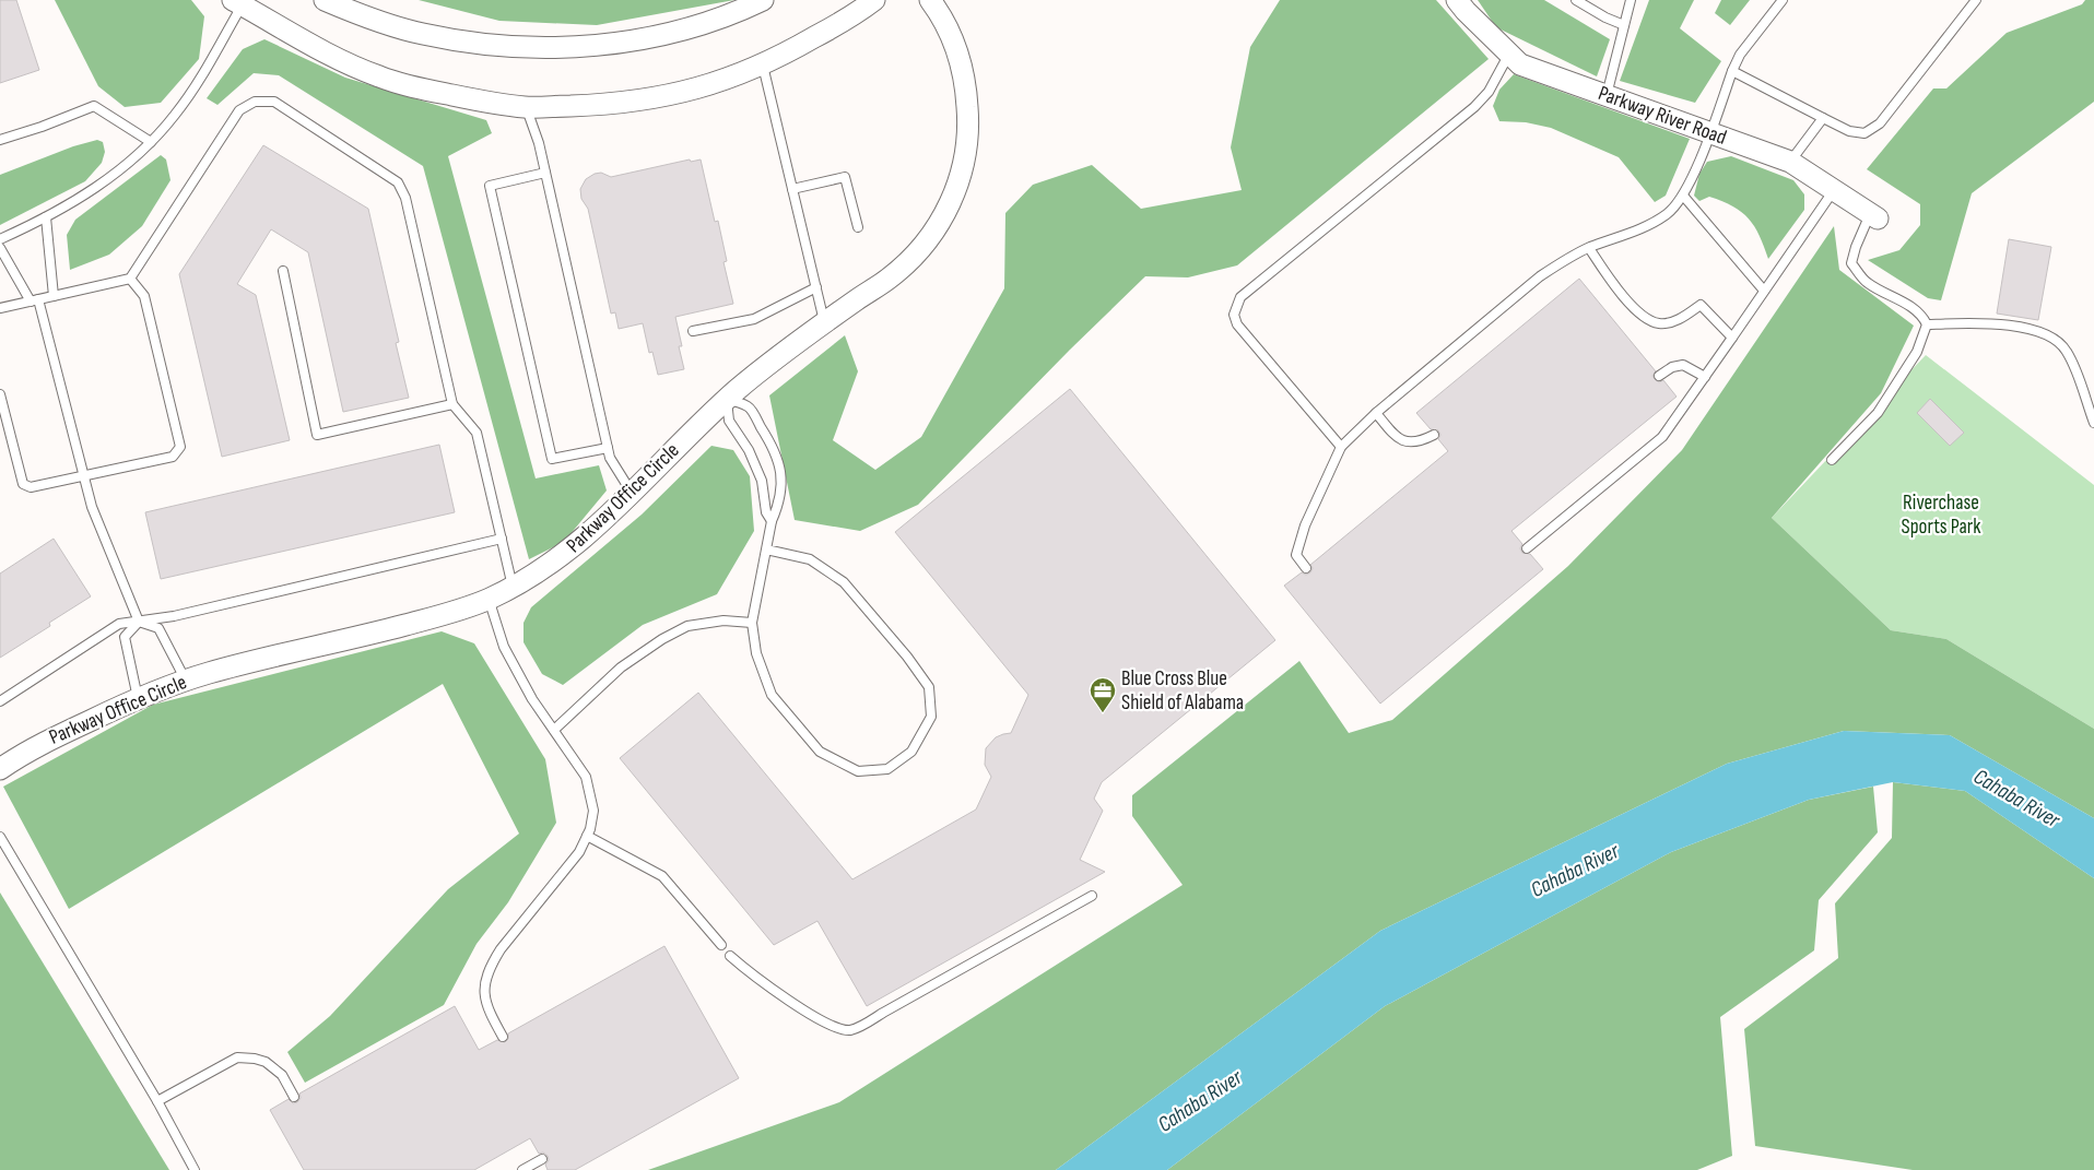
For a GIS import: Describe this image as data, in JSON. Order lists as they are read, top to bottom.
{
  "streets": {
    "street": ["Parkway River Road", "Parkway Office Circle"]
  },
  "water": ["Cahaba River"],
  "parks": ["Riverchase Sports Park"],
  "places": {
    "office": ["Blue Cross Blue Shield of Alabama"]
  }
}
